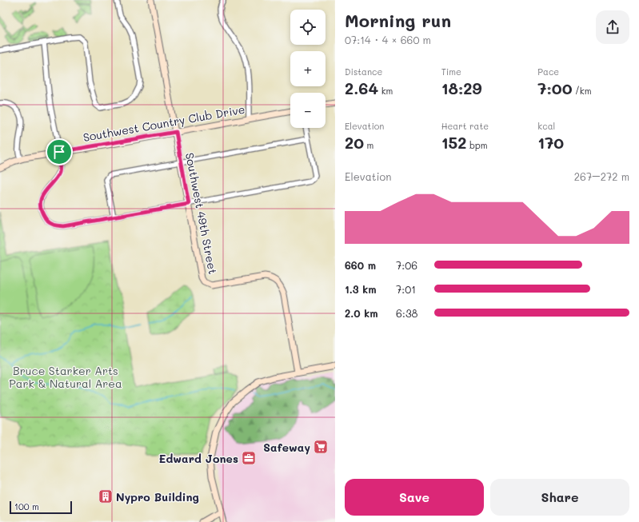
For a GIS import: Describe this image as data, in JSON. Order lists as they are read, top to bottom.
{
  "streets": {
    "street": ["Southwest Country Club Drive", "Southwest 49th Street"]
  },
  "crossings": [
    ["Southwest Country Club Drive", "Southwest 49th Street"]
  ],
  "parks": ["Bruce Starker Arts Park & Natural Area"],
  "places": {
    "supermarket": ["Safeway"],
    "office": ["Edward Jones"],
    "building": ["Nypro Building"]
  },
  "scale_bar": "100 m",
  "page": {
    "heading": ["Morning run", "07:14 · 4 × 660 m"],
    "map_buttons": ["+", "−"],
    "stats": [
      ["Distance", "2.64 km"],
      ["Time", "18:29"],
      ["Pace", "7:00 /km"],
      ["Elevation", "20 m"],
      ["Heart rate", "152 bpm"],
      ["kcal", "170"]
    ],
    "chart": ["Elevation", "267–272 m"],
    "list": [
      {
        "name": "660 m",
        "note": "7:06"
      },
      {
        "name": "1.3 km",
        "note": "7:01"
      },
      {
        "name": "2.0 km",
        "note": "6:38"
      }
    ],
    "buttons": ["Save", "Share"],
    "scale": "100 m"
  }
}
